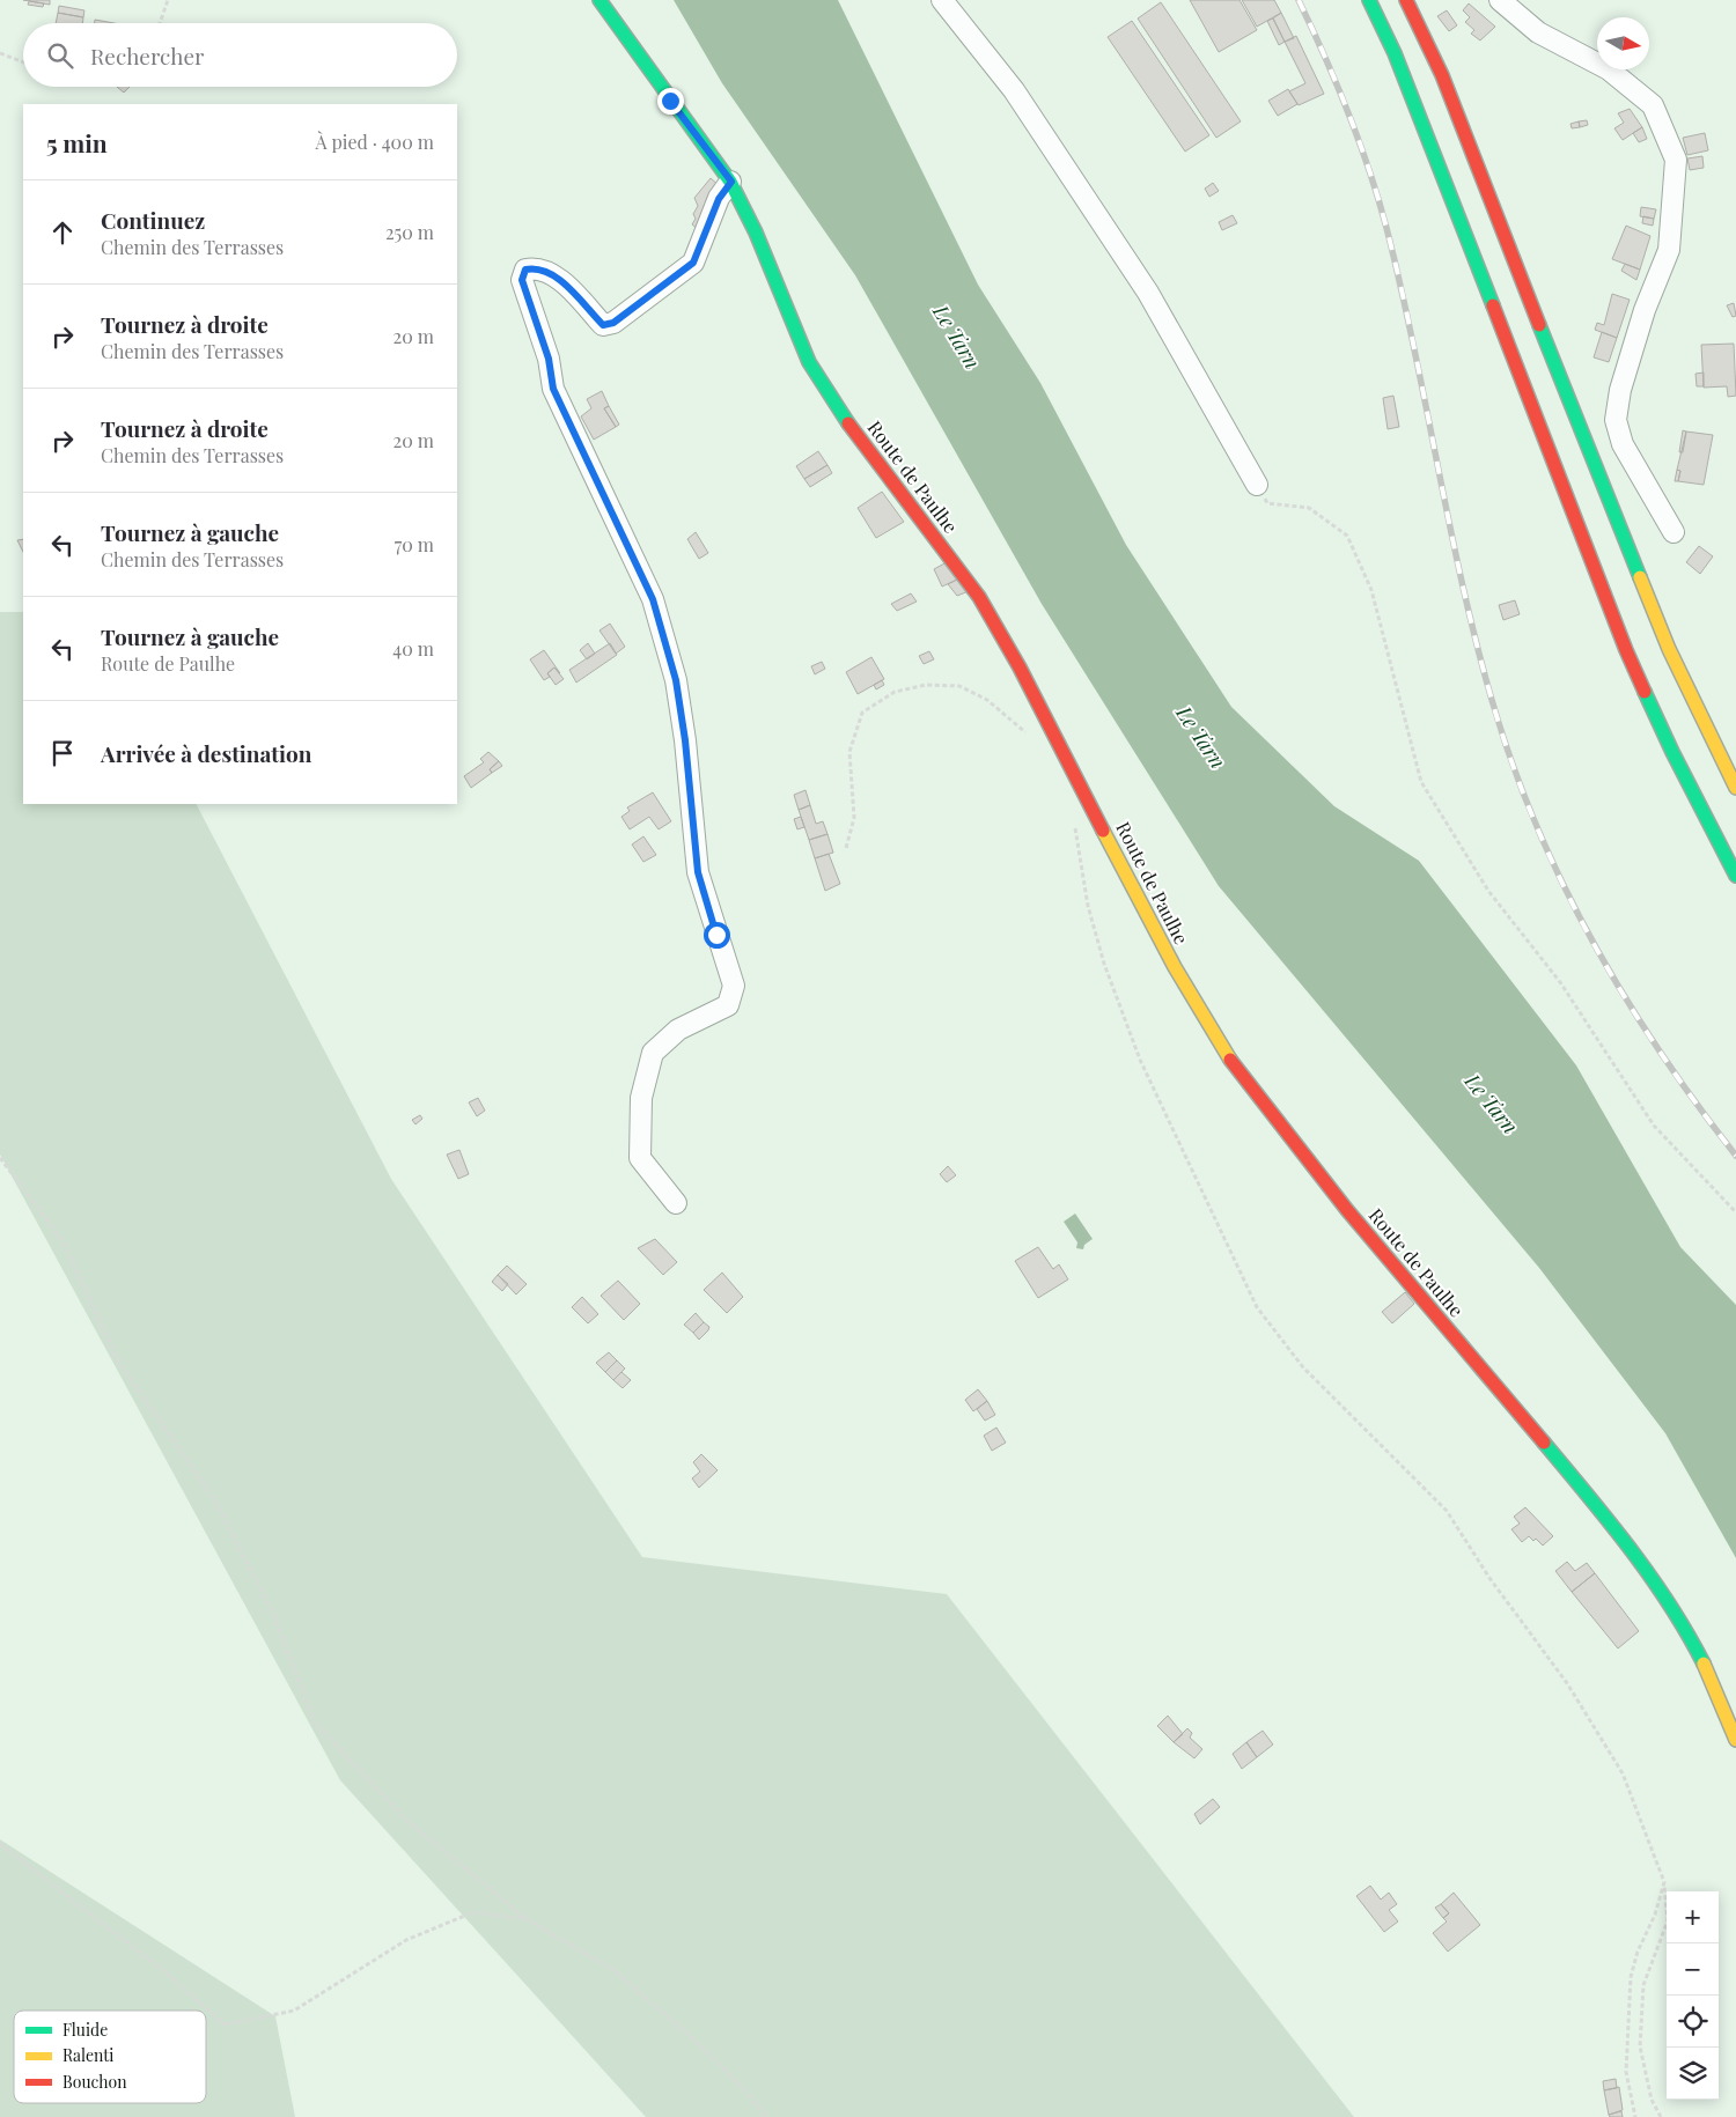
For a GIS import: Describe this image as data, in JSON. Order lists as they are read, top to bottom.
{
  "streets": {
    "street": ["Route de Paulhe"]
  },
  "water": ["Le Tarn"],
  "legend": ["Fluide", "Ralenti", "Bouchon"],
  "north": "right",
  "page": {
    "search": "Rechercher",
    "heading": ["5 min", "À pied · 400 m"],
    "list": [
      ["Continuez", "Chemin des Terrasses", "250 m"],
      ["Tournez à droite", "Chemin des Terrasses", "20 m"],
      ["Tournez à droite", "Chemin des Terrasses", "20 m"],
      ["Tournez à gauche", "Chemin des Terrasses", "70 m"],
      ["Tournez à gauche", "Route de Paulhe", "40 m"],
      "Arrivée à destination"
    ],
    "map_buttons": ["+", "−"]
  }
}
